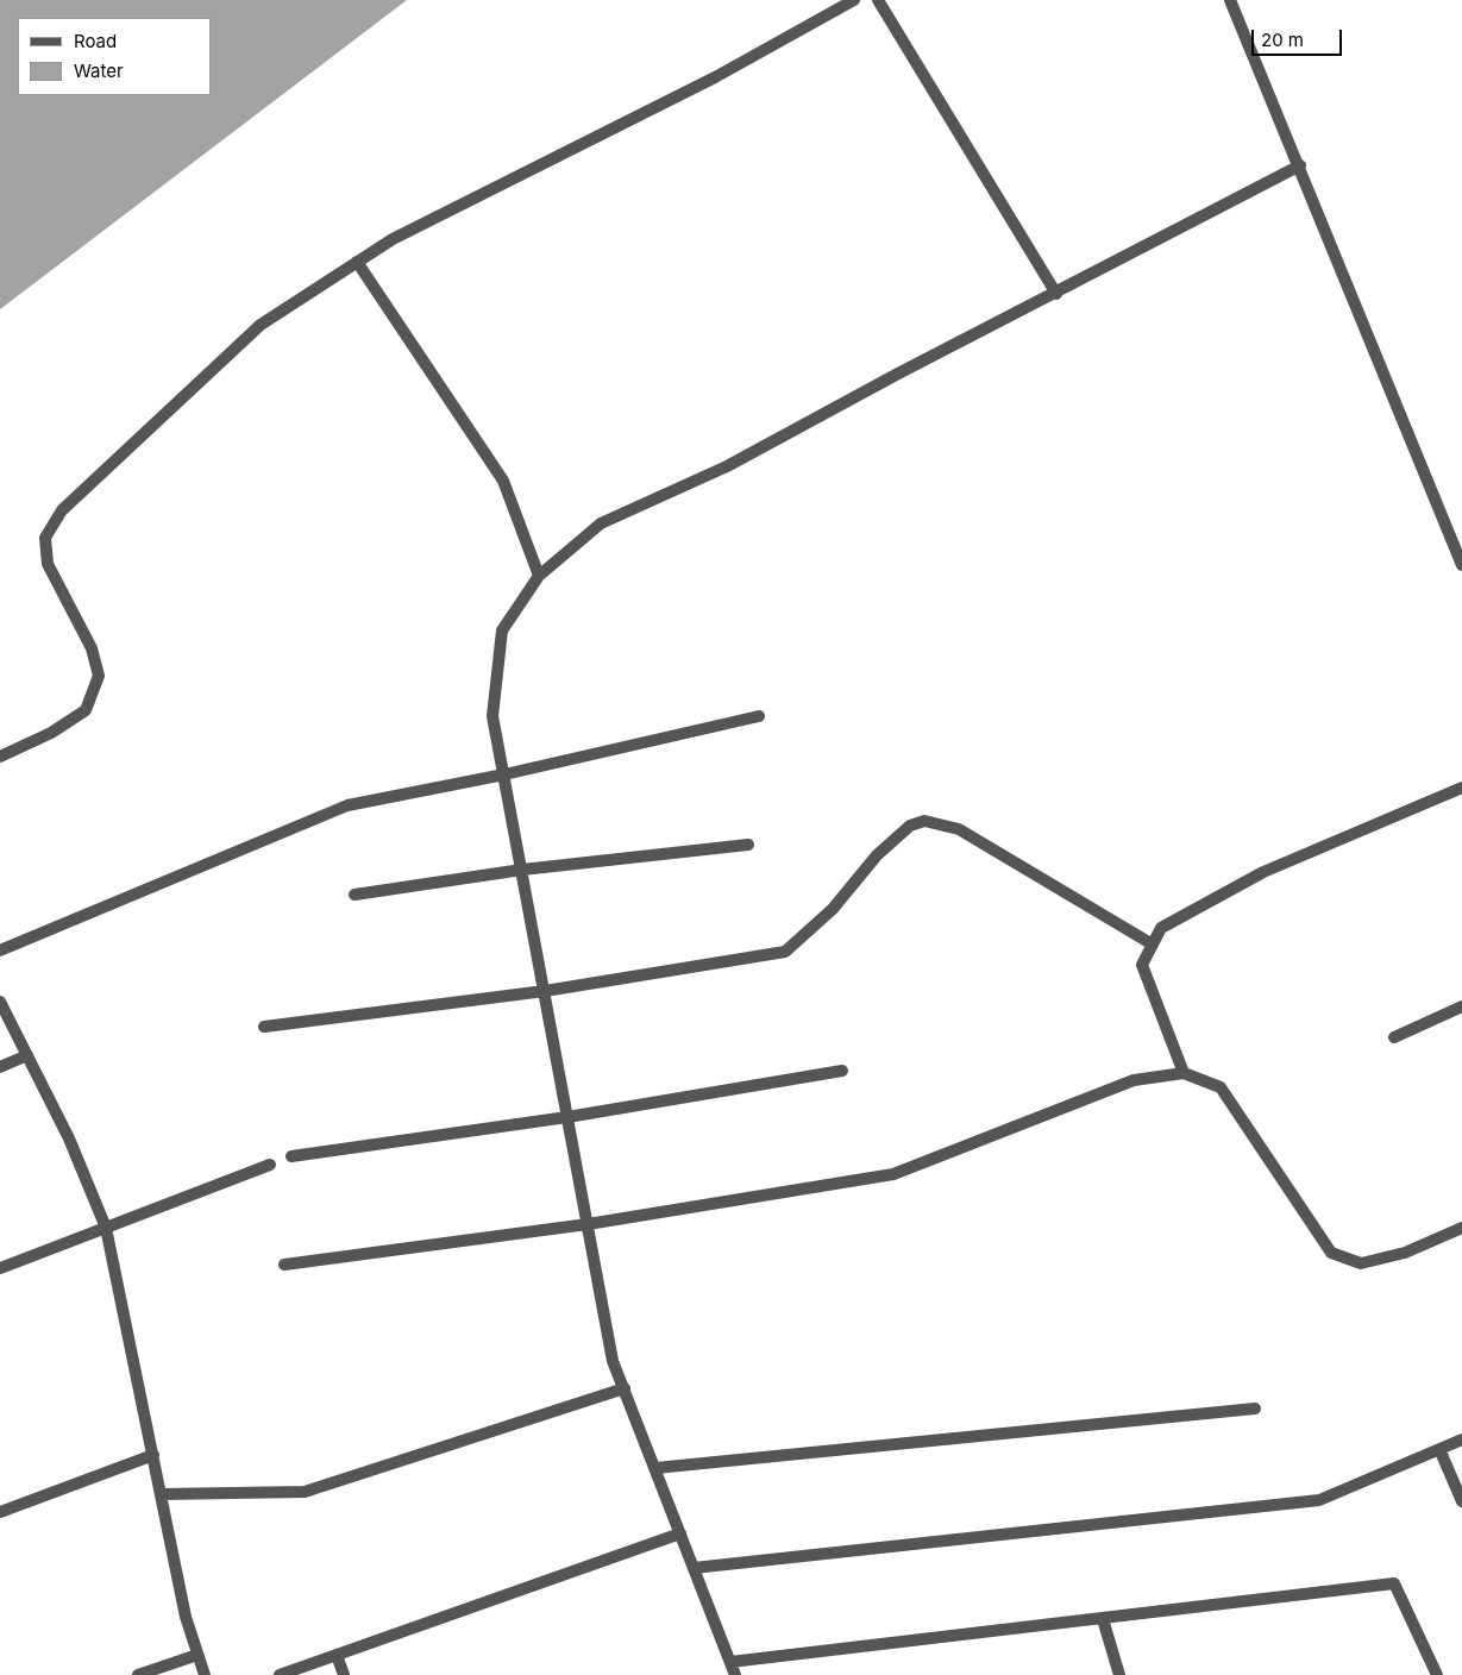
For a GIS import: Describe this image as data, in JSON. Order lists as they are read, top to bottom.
{
  "legend": ["Road", "Water"],
  "scale_bar": "20 m"
}
